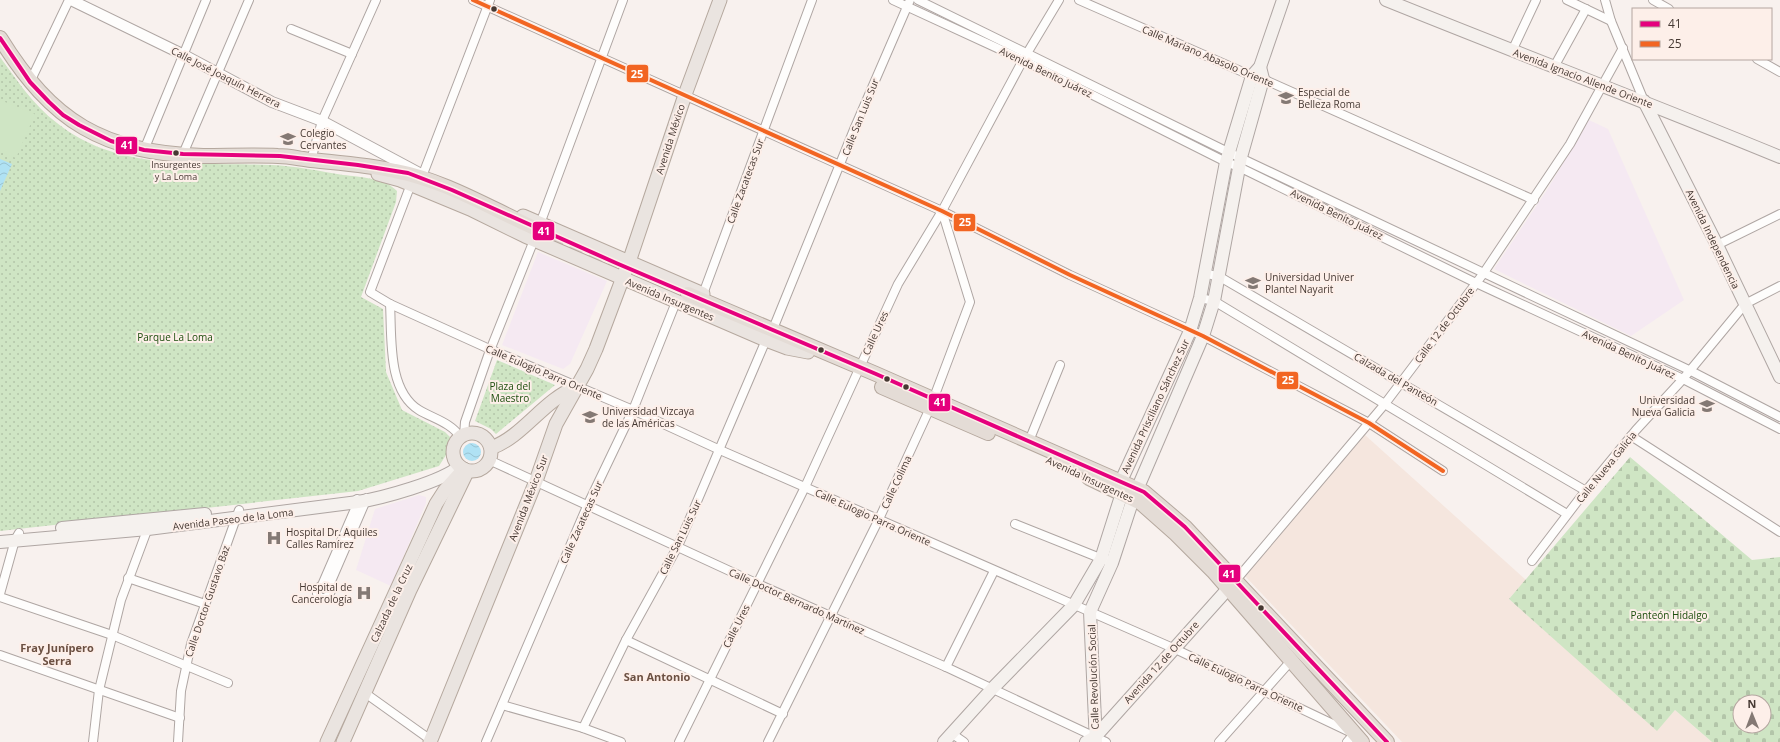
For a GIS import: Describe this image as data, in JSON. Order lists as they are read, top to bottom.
{
  "streets": {
    "highway": ["Avenida Insurgentes"],
    "main road": [
      "Avenida Ignacio Allende Oriente",
      "Avenida México",
      "Avenida Independencia",
      "Avenida Prisciliano Sánchez Sur",
      "Avenida México Sur",
      "Avenida Paseo de la Loma",
      "Calzada de la Cruz",
      "Avenida 12 de Octubre",
      "Calle Revolución Social"
    ],
    "street": [
      "Calle Mariano Abasolo Oriente",
      "Avenida Benito Juárez",
      "Calle José Joaquín Herrera",
      "Calle San Luis Sur",
      "Calle Zacatecas Sur",
      "Calle 12 de Octubre",
      "Calle Ures",
      "Calle Eulogio Parra Oriente",
      "Calzada del Panteón",
      "Calle Nueva Galicia",
      "Calle Colima",
      "Calle Doctor Gustavo Baz",
      "Calle Doctor Bernardo Martínez"
    ]
  },
  "crossings": [
    ["Calle Mariano Abasolo Oriente", "Calle 12 de Octubre"],
    ["Calle Mariano Abasolo Oriente", "Avenida Prisciliano Sánchez Sur"],
    ["Avenida Benito Juárez", "Calle San Luis Sur"],
    ["Avenida Benito Juárez", "Calle 12 de Octubre"],
    ["Avenida Benito Juárez", "Calle Ures"],
    ["Avenida Benito Juárez", "Avenida Prisciliano Sánchez Sur"],
    ["Avenida Benito Juárez", "Calle Nueva Galicia"],
    ["Avenida Ignacio Allende Oriente", "Avenida Independencia"],
    ["Avenida Ignacio Allende Oriente", "Calle 12 de Octubre"],
    ["Calle San Luis Sur", "Avenida Insurgentes"],
    ["Calle San Luis Sur", "Calle Eulogio Parra Oriente"],
    ["Calle San Luis Sur", "Calle Doctor Bernardo Martínez"],
    ["Avenida México", "Avenida Insurgentes"],
    ["Avenida México", "Avenida México Sur"],
    ["Calle Zacatecas Sur", "Avenida Insurgentes"],
    ["Calle Zacatecas Sur", "Calle Eulogio Parra Oriente"],
    ["Calle Zacatecas Sur", "Calle Doctor Bernardo Martínez"],
    ["Avenida Independencia", "Calle Nueva Galicia"],
    ["Avenida Insurgentes", "Calle 12 de Octubre"],
    ["Avenida Insurgentes", "Calle Ures"],
    ["Avenida Insurgentes", "Calle Eulogio Parra Oriente"],
    ["Avenida Insurgentes", "Avenida Prisciliano Sánchez Sur"],
    ["Avenida Insurgentes", "Calle Colima"],
    ["Avenida Insurgentes", "Avenida México Sur"],
    ["Avenida Insurgentes", "Avenida 12 de Octubre"],
    ["Calle 12 de Octubre", "Calzada del Panteón"],
    ["Calle 12 de Octubre", "Avenida 12 de Octubre"],
    ["Calle Ures", "Calle Eulogio Parra Oriente"],
    ["Calle Ures", "Calle Colima"],
    ["Calle Ures", "Calle Doctor Bernardo Martínez"],
    ["Calle Eulogio Parra Oriente", "Avenida Prisciliano Sánchez Sur"],
    ["Calle Eulogio Parra Oriente", "Calle Colima"],
    ["Calle Eulogio Parra Oriente", "Avenida México Sur"],
    ["Calle Eulogio Parra Oriente", "Avenida 12 de Octubre"],
    ["Calle Eulogio Parra Oriente", "Calle Revolución Social"],
    ["Calzada del Panteón", "Avenida Prisciliano Sánchez Sur"],
    ["Calzada del Panteón", "Calle Nueva Galicia"],
    ["Avenida Prisciliano Sánchez Sur", "Calle Doctor Bernardo Martínez"],
    ["Avenida Prisciliano Sánchez Sur", "Calle Revolución Social"],
    ["Calle Colima", "Calle Doctor Bernardo Martínez"],
    ["Avenida México Sur", "Calle Doctor Bernardo Martínez"],
    ["Avenida Paseo de la Loma", "Calle Doctor Gustavo Baz"],
    ["Avenida Paseo de la Loma", "Calle Doctor Bernardo Martínez"],
    ["Avenida Paseo de la Loma", "Calzada de la Cruz"],
    ["Calle Doctor Bernardo Martínez", "Calzada de la Cruz"],
    ["Calle Doctor Bernardo Martínez", "Avenida 12 de Octubre"],
    ["Calle Doctor Bernardo Martínez", "Calle Revolución Social"],
    ["Avenida 12 de Octubre", "Calle Revolución Social"]
  ],
  "districts": ["Fray Junípero Serra", "San Antonio"],
  "parks": ["Parque La Loma", "Plaza del Maestro", "Panteón Hidalgo"],
  "places": {
    "school or university": [
      "Especial de Belleza Roma",
      "Colegio Cervantes",
      "Universidad Univer Plantel Nayarit",
      "Universidad Nueva Galicia",
      "Universidad Vizcaya de las Américas"
    ],
    "other": ["Insurgentes y La Loma"],
    "hospital": ["Hospital Dr. Aquiles Calles Ramírez", "Hospital de Cancerología"]
  },
  "lines": ["transit line 25", "transit line 41"],
  "legend": ["41", "25"],
  "north": "top"
}
